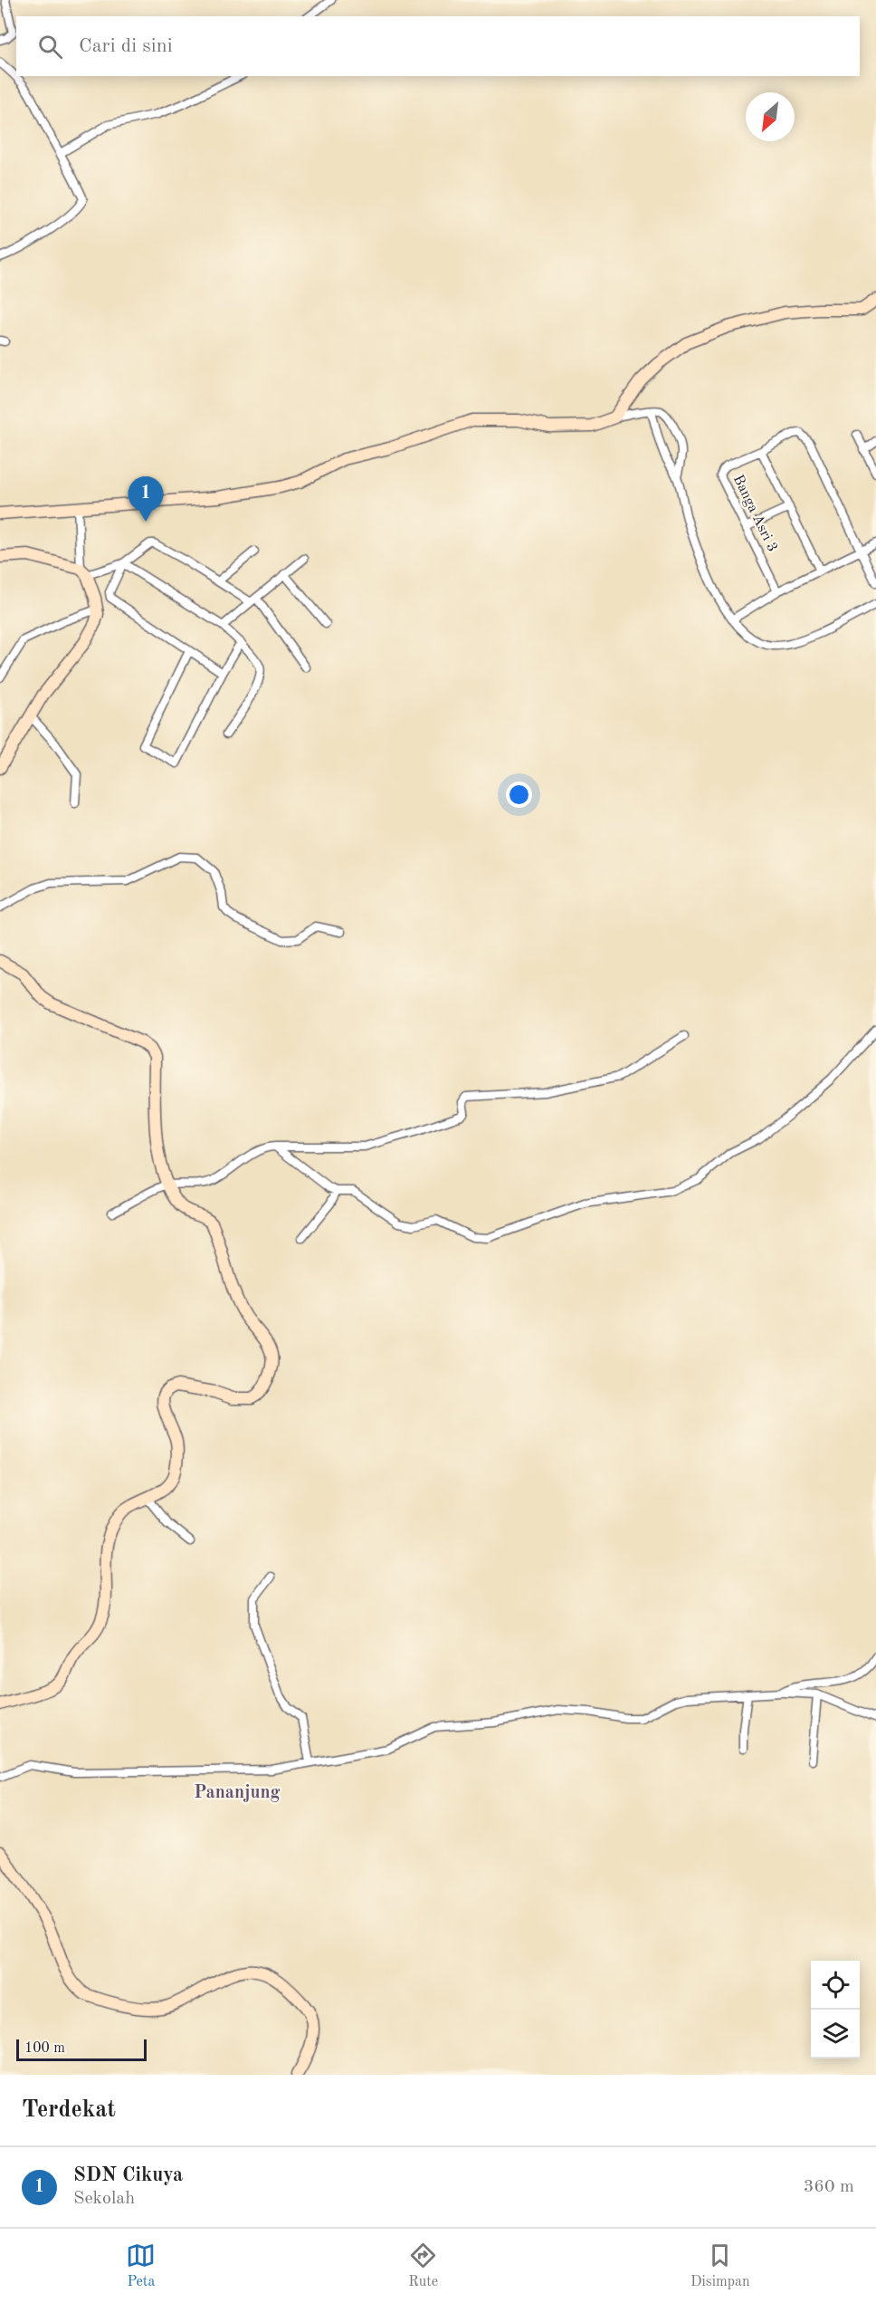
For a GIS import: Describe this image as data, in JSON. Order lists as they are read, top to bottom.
{
  "streets": {
    "street": ["Banga Asri 3"]
  },
  "districts": ["Pananjung"],
  "scale_bar": "100 m",
  "north": "bottom left",
  "page": {
    "search": "Cari di sini",
    "pins": "1",
    "scale": "100 m",
    "heading": "Terdekat",
    "list": [
      {
        "mark": "1",
        "name": "SDN Cikuya",
        "note": "Sekolah",
        "value": "360 m"
      }
    ],
    "nav": ["Peta", "Rute", "Disimpan"]
  }
}
